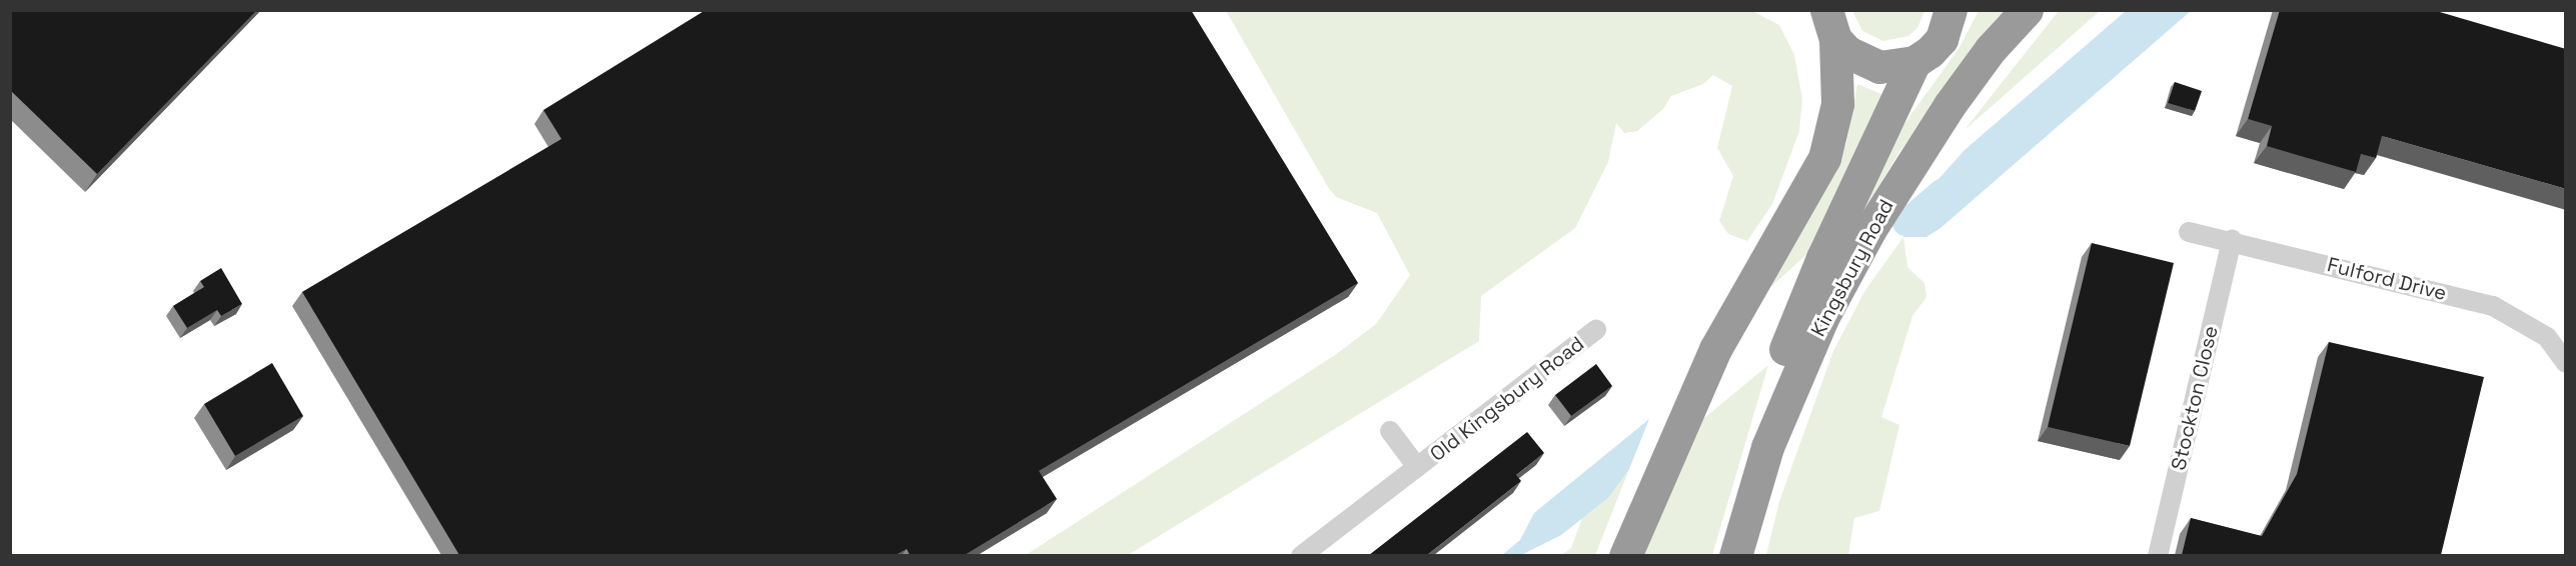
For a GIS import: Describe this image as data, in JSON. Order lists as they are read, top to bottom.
{
  "streets": {
    "highway": ["Kingsbury Road"],
    "street": ["Fulford Drive", "Stockton Close", "Old Kingsbury Road"]
  },
  "crossings": [
    ["Fulford Drive", "Stockton Close"]
  ]
}
